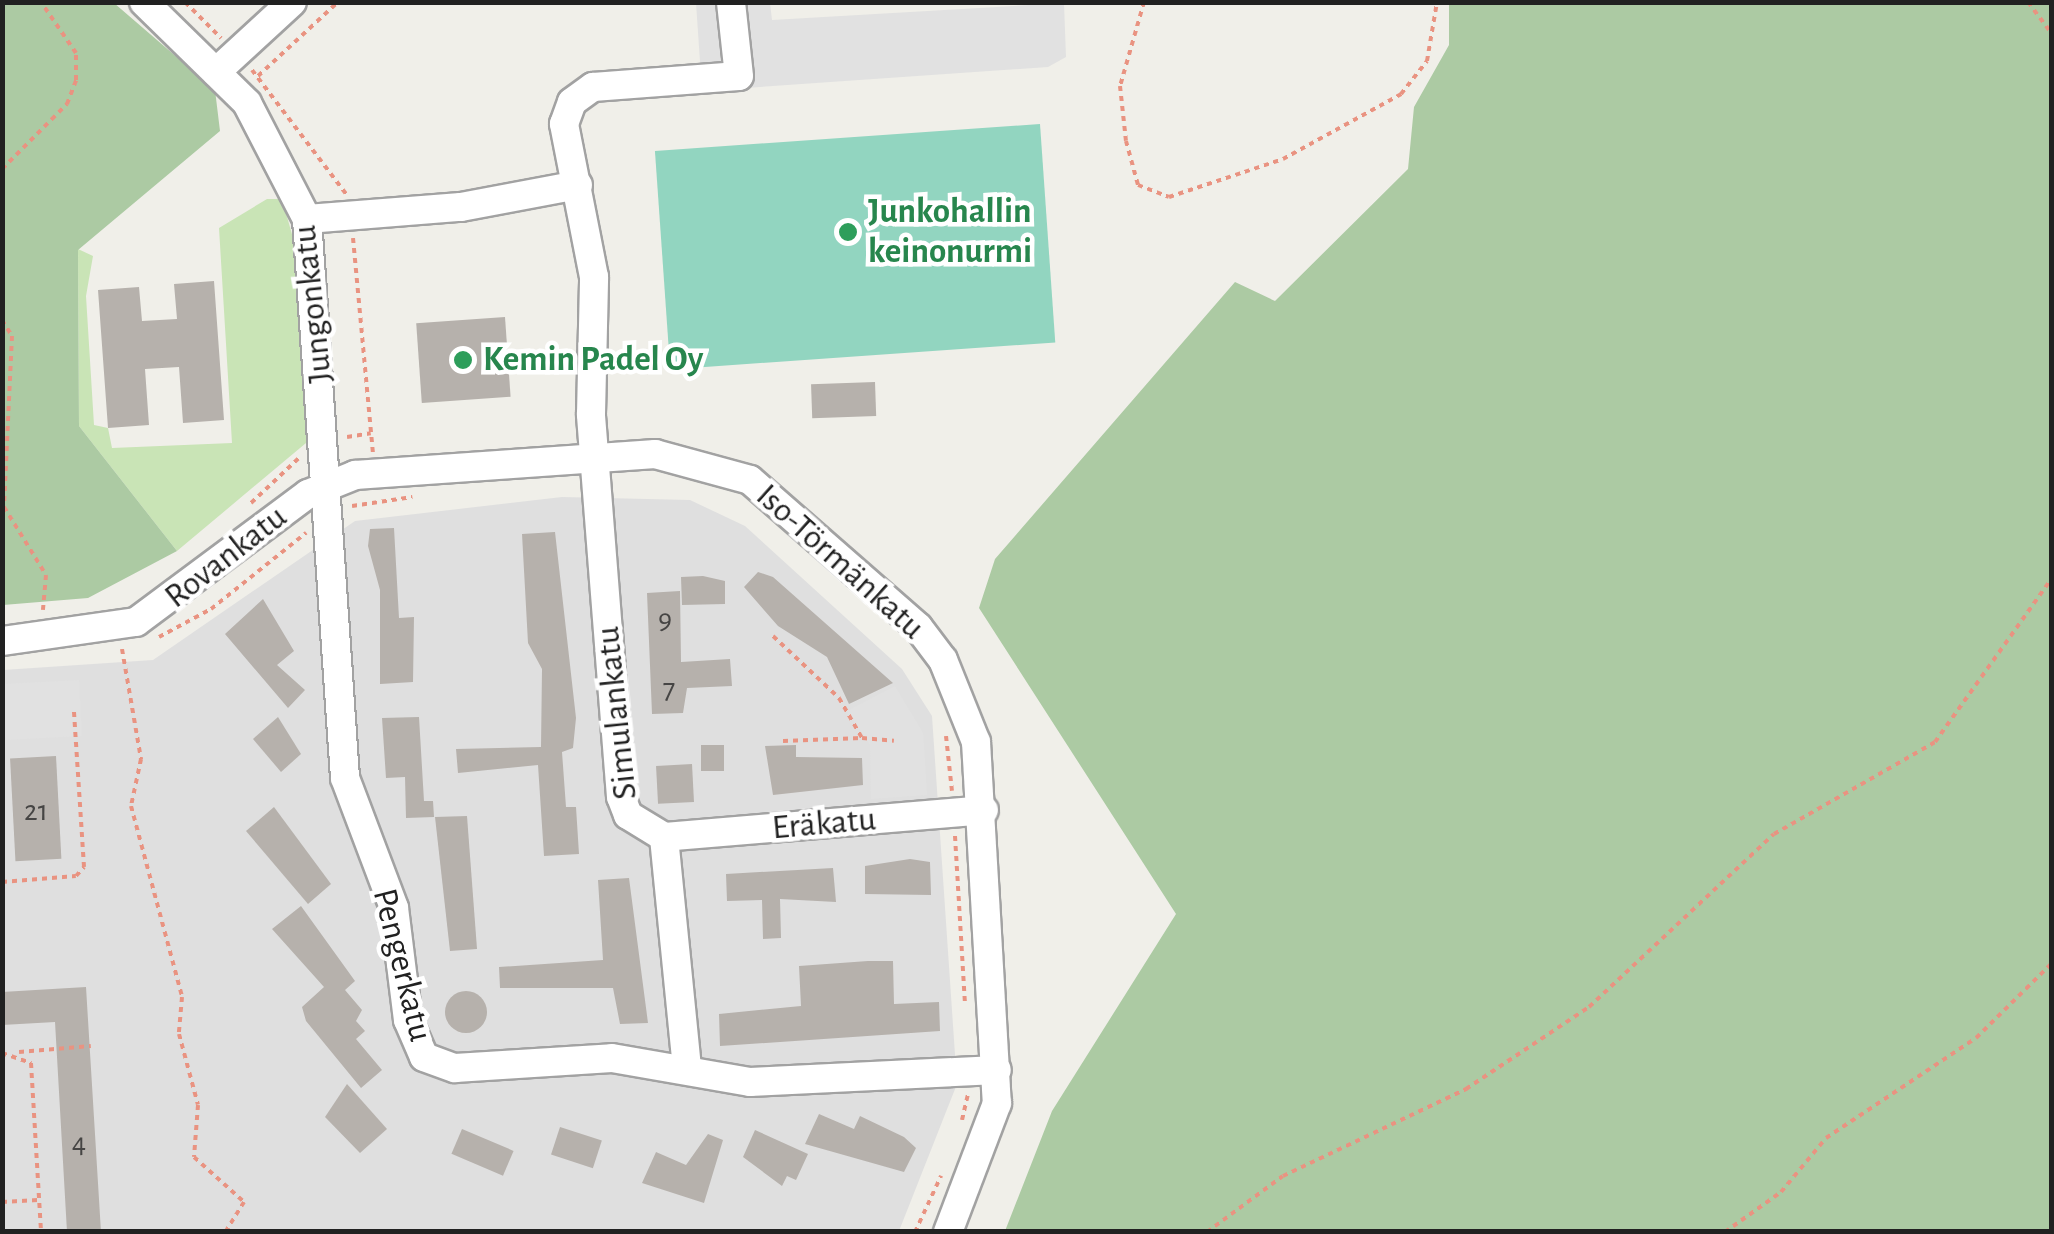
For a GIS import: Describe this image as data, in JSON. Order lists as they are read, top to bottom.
{
  "streets": {
    "street": [
      "Jungonkatu",
      "Rovankatu",
      "Iso-Törmänkatu",
      "Simulankatu",
      "Eräkatu",
      "Pengerkatu"
    ]
  },
  "crossings": [
    ["Jungonkatu", "Rovankatu"],
    ["Jungonkatu", "Iso-Törmänkatu"],
    ["Jungonkatu", "Pengerkatu"],
    ["Rovankatu", "Iso-Törmänkatu"],
    ["Rovankatu", "Pengerkatu"],
    ["Iso-Törmänkatu", "Simulankatu"],
    ["Iso-Törmänkatu", "Eräkatu"],
    ["Iso-Törmänkatu", "Pengerkatu"],
    ["Simulankatu", "Eräkatu"],
    ["Simulankatu", "Pengerkatu"]
  ],
  "places": ["Junkohallin keinonurmi", "Kemin Padel Oy"],
  "house_numbers": [
    "9",
    "7",
    "21",
    "4"
  ]
}
